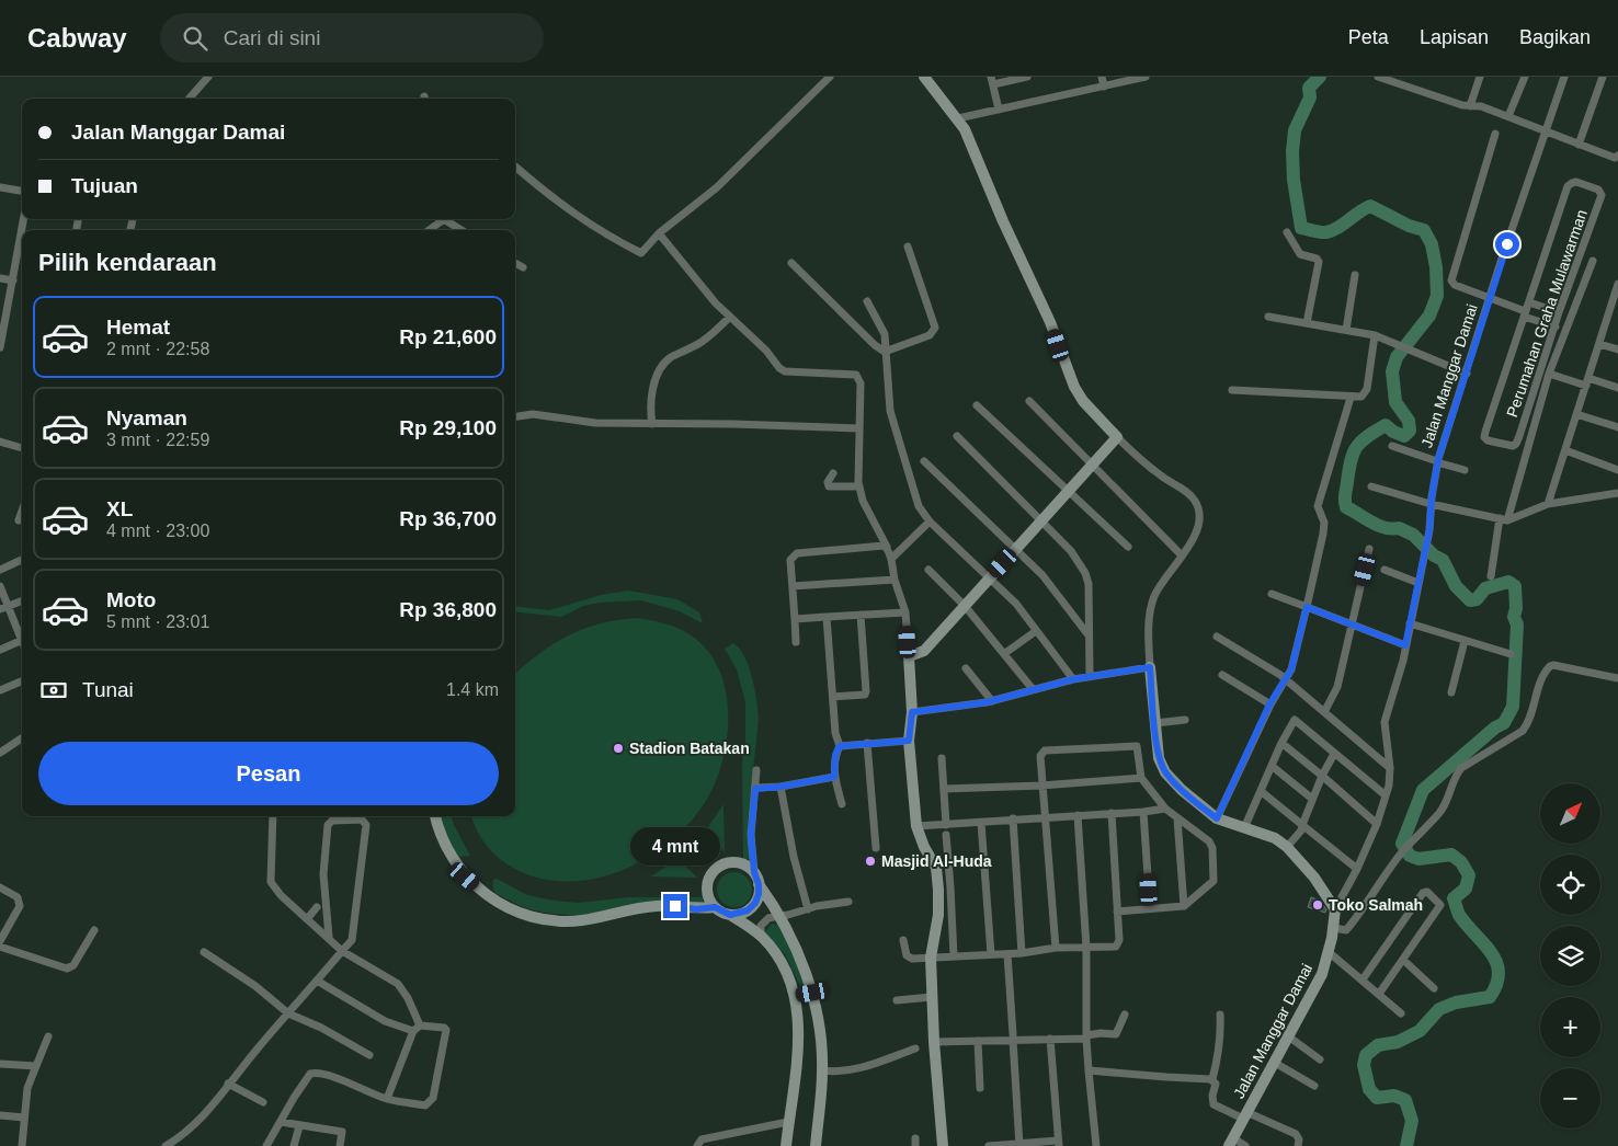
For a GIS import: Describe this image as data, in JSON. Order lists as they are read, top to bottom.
{
  "streets": {
    "street": ["Perumahan Graha Mulawarman", "Jalan Manggar Damai"]
  },
  "crossings": [
    ["Perumahan Graha Mulawarman", "Jalan Manggar Damai"]
  ],
  "places": ["Stadion Batakan", "Masjid Al-Huda", "Toko Salmah"],
  "north": "top right",
  "page": {
    "header": "Cabway",
    "search": "Cari di sini",
    "nav": ["Peta", "Lapisan", "Bagikan"],
    "banner": ["Jalan Manggar Damai", "Tujuan"],
    "heading": "Pilih kendaraan",
    "list": [
      {
        "name": "Hemat",
        "note": "2 mnt · 22:58",
        "value": "Rp 21,600"
      },
      {
        "name": "Nyaman",
        "note": "3 mnt · 22:59",
        "value": "Rp 29,100"
      },
      {
        "name": "XL",
        "note": "4 mnt · 23:00",
        "value": "Rp 36,700"
      },
      {
        "name": "Moto",
        "note": "5 mnt · 23:01",
        "value": "Rp 36,800"
      }
    ],
    "pay": ["Tunai", "1.4 km"],
    "buttons": "Pesan",
    "map_buttons": ["+", "−"],
    "bubble": "4 mnt"
  }
}
